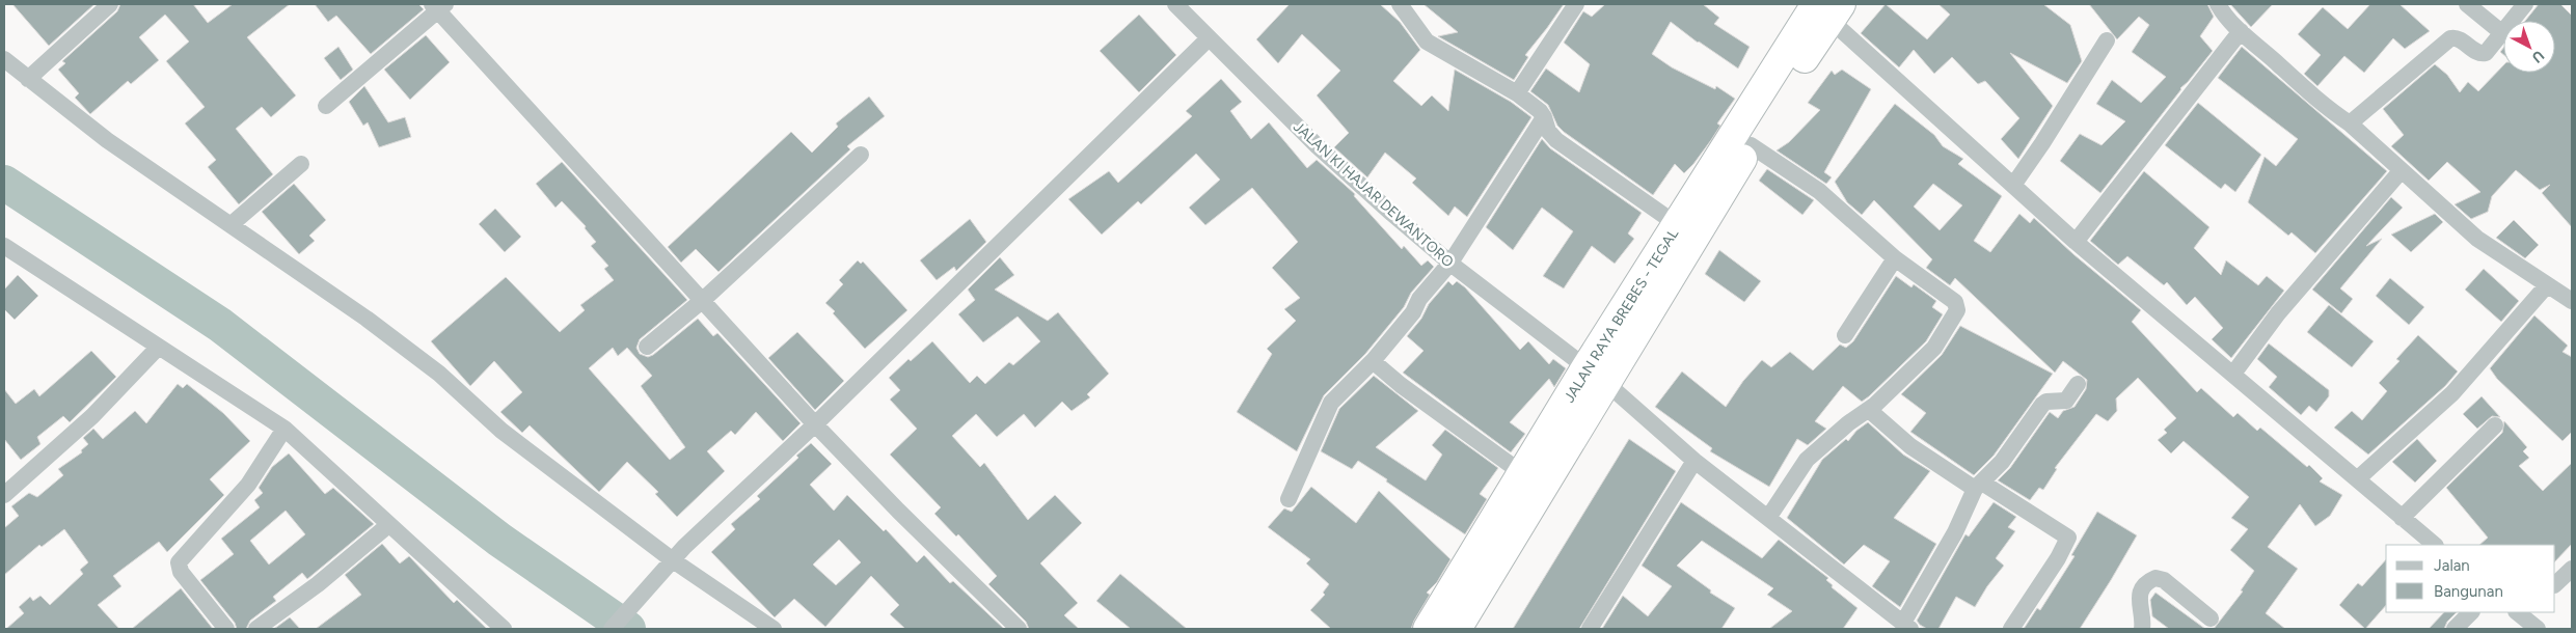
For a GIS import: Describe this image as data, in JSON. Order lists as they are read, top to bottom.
{
  "streets": {
    "highway": ["JALAN RAYA BREBES - TEGAL"],
    "street": ["JALAN KI HAJAR DEWANTORO"]
  },
  "crossings": [
    ["JALAN KI HAJAR DEWANTORO", "JALAN RAYA BREBES - TEGAL"]
  ],
  "legend": ["Jalan", "Bangunan"],
  "north": "bottom right"
}
